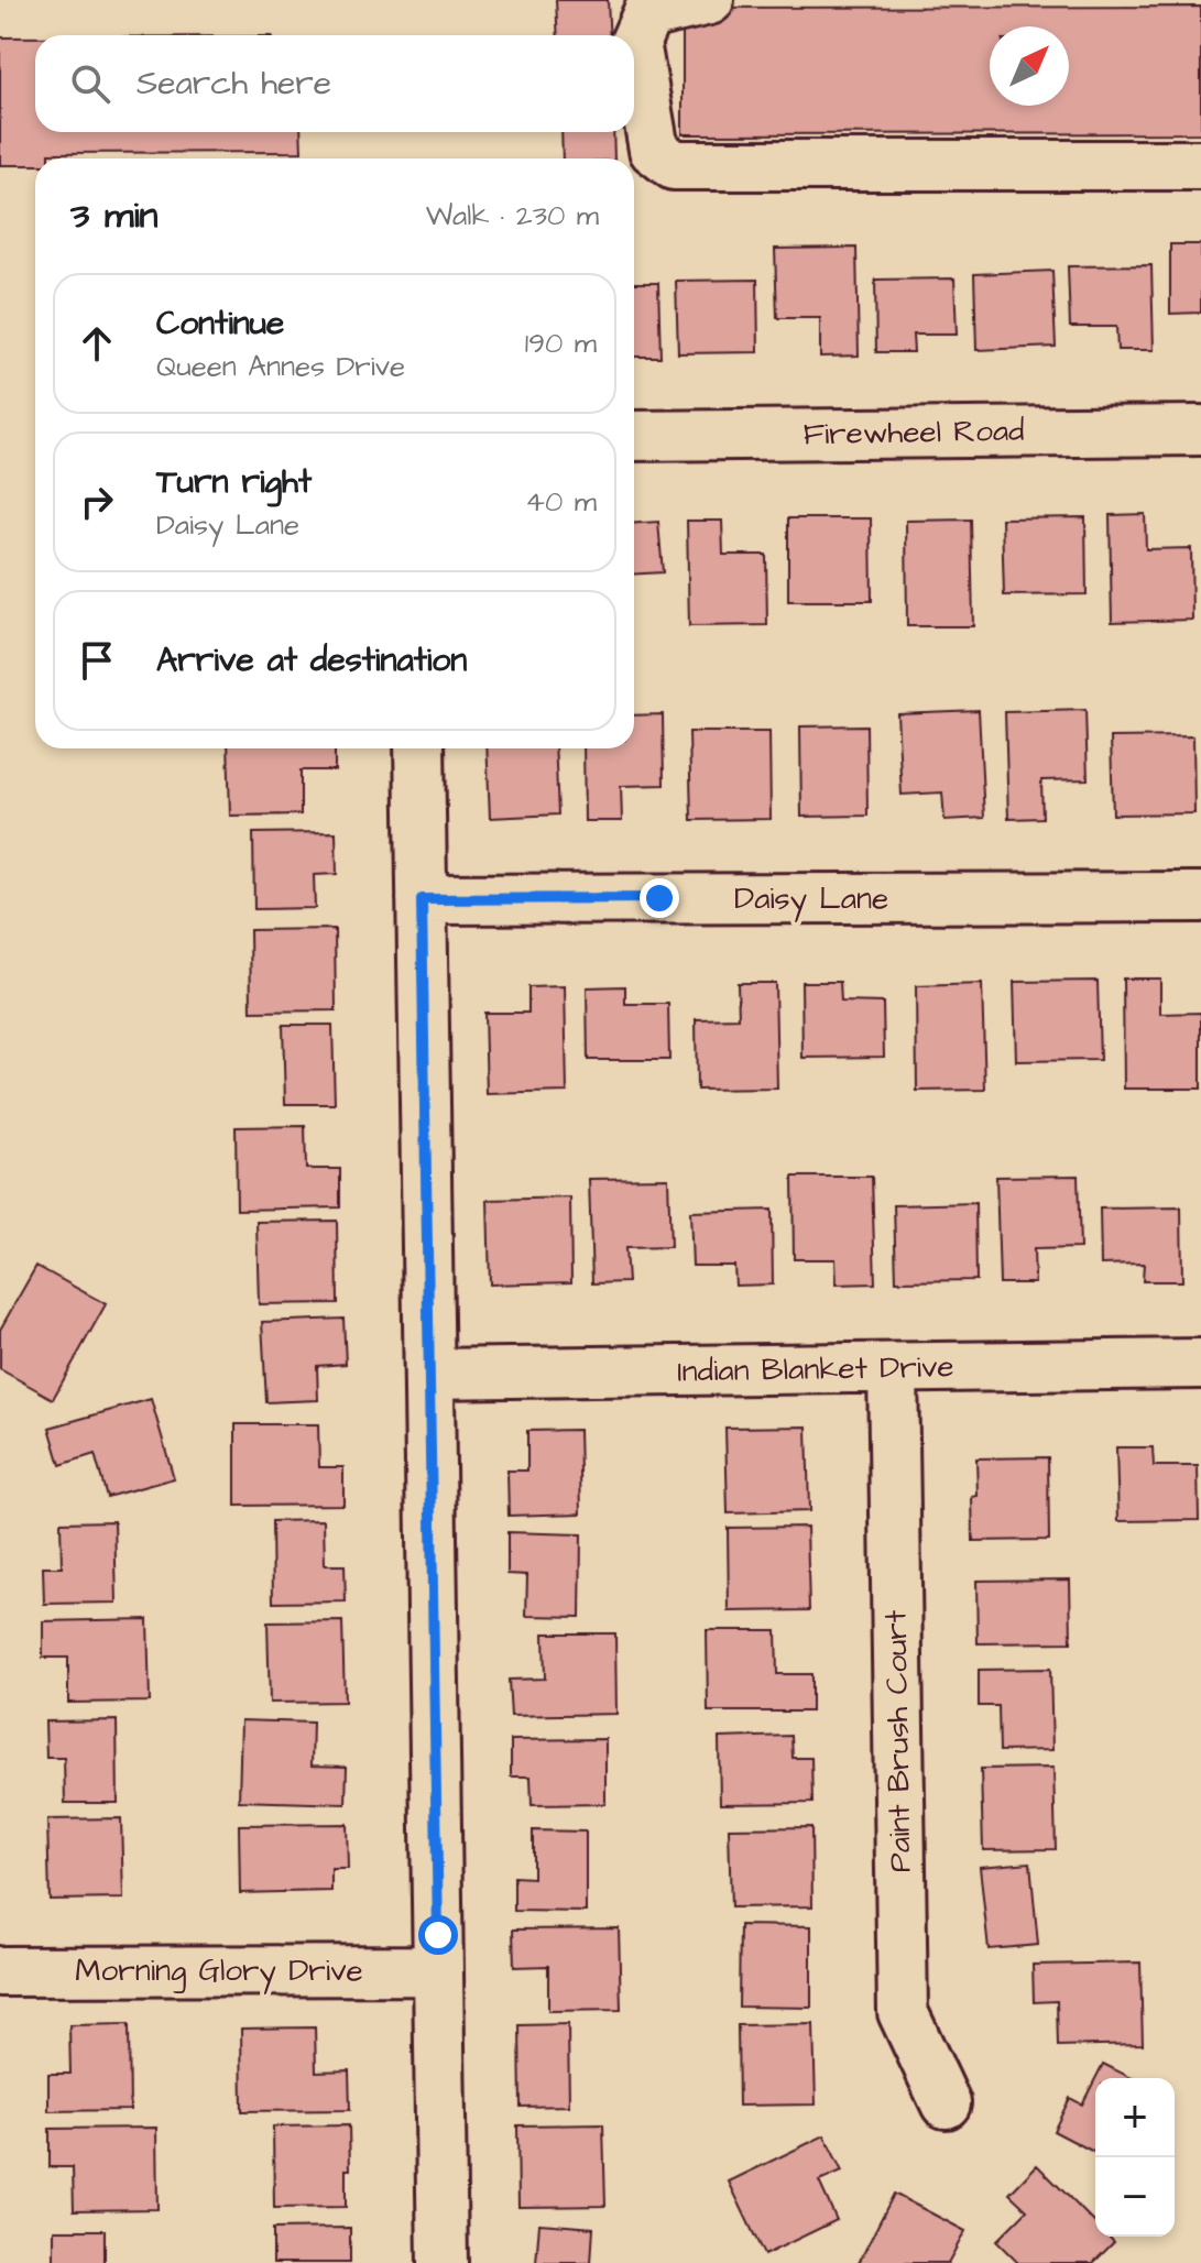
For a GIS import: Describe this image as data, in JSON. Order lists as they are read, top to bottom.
{
  "streets": {
    "street": [
      "Firewheel Road",
      "Daisy Lane",
      "Indian Blanket Drive",
      "Paint Brush Court",
      "Morning Glory Drive"
    ]
  },
  "crossings": [
    ["Indian Blanket Drive", "Paint Brush Court"]
  ],
  "north": "top right",
  "page": {
    "search": "Search here",
    "heading": ["3 min", "Walk · 230 m"],
    "list": [
      ["Continue", "Queen Annes Drive", "190 m"],
      ["Turn right", "Daisy Lane", "40 m"],
      "Arrive at destination"
    ],
    "map_buttons": ["+", "−"]
  }
}
